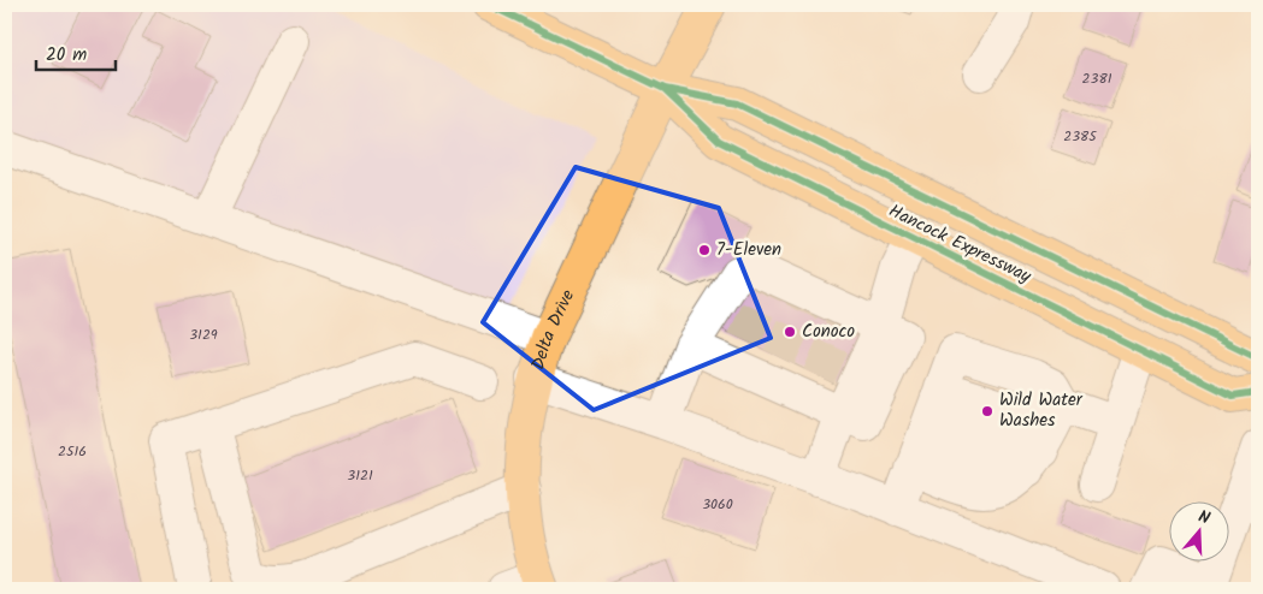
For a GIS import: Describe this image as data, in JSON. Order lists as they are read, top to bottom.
{
  "streets": {
    "main road": ["Hancock Expressway", "Delta Drive"]
  },
  "crossings": [
    ["Hancock Expressway", "Delta Drive"]
  ],
  "places": ["7-Eleven", "Conoco", "Wild Water Washes"],
  "house_numbers": [
    "2381",
    "2385",
    "3129",
    "2516",
    "3121",
    "3060"
  ],
  "scale_bar": "20 m",
  "north": "top"
}
